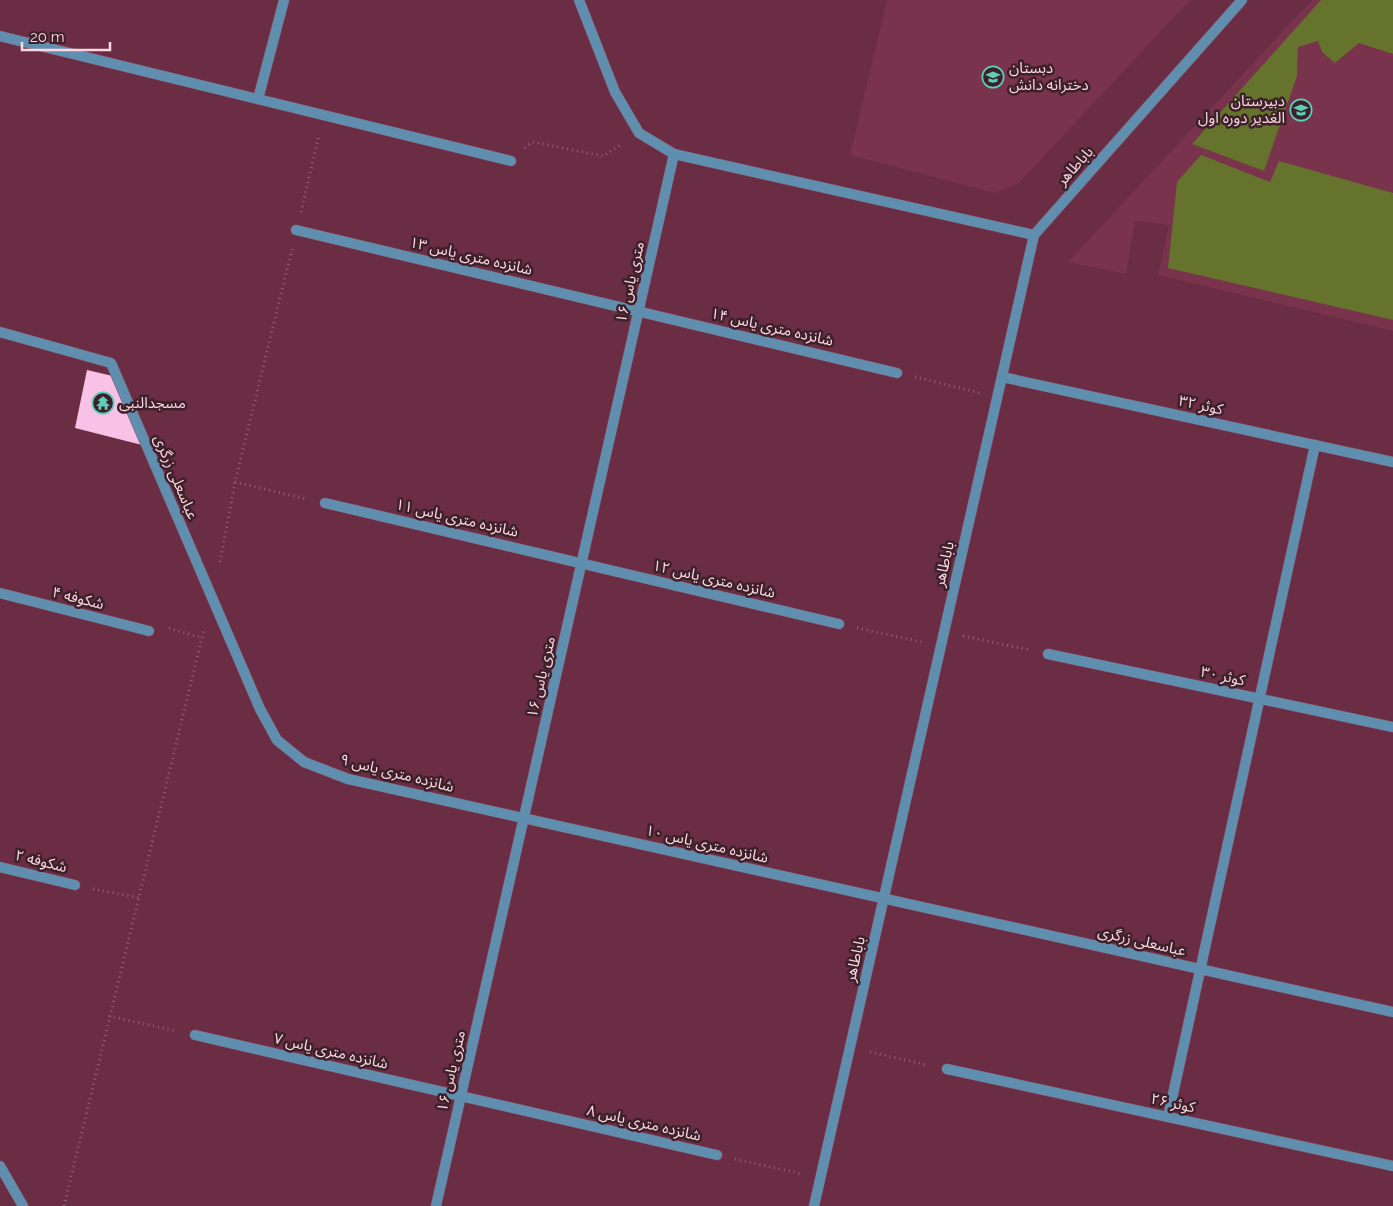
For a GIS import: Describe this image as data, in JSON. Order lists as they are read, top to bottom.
{
  "streets": {
    "street": [
      "باباطاهر",
      "شانزده متری یاس ۱۳",
      "۱۶ متری یاس",
      "شانزده متری یاس ۱۴",
      "کوثر ۳۲",
      "عباسعلی زرگری",
      "شانزده متری یاس ۱۱",
      "شانزده متری یاس ۱۲",
      "شکوفه ۴",
      "کوثر ۳۰",
      "شانزده متری یاس ۹",
      "شانزده متری یاس ۱۰",
      "شکوفه ۲",
      "شانزده متری یاس ۷",
      "کوثر ۲۶",
      "شانزده متری یاس ۸"
    ]
  },
  "crossings": [
    ["باباطاهر", "کوثر ۳۲"],
    ["باباطاهر", "عباسعلی زرگری"],
    ["باباطاهر", "شانزده متری یاس ۱۰"],
    ["باباطاهر", "شانزده متری یاس ۸"],
    ["شانزده متری یاس ۱۳", "۱۶ متری یاس"],
    ["شانزده متری یاس ۱۳", "شانزده متری یاس ۱۴"],
    ["۱۶ متری یاس", "شانزده متری یاس ۱۴"],
    ["۱۶ متری یاس", "شانزده متری یاس ۱۱"],
    ["۱۶ متری یاس", "شانزده متری یاس ۱۲"],
    ["۱۶ متری یاس", "شانزده متری یاس ۹"],
    ["۱۶ متری یاس", "شانزده متری یاس ۱۰"],
    ["۱۶ متری یاس", "شانزده متری یاس ۷"],
    ["۱۶ متری یاس", "شانزده متری یاس ۸"],
    ["عباسعلی زرگری", "شانزده متری یاس ۹"],
    ["عباسعلی زرگری", "شانزده متری یاس ۱۰"],
    ["شانزده متری یاس ۱۱", "شانزده متری یاس ۱۲"],
    ["شانزده متری یاس ۹", "شانزده متری یاس ۱۰"],
    ["شانزده متری یاس ۷", "شانزده متری یاس ۸"]
  ],
  "places": {
    "school or university": ["دبستان دخترانه دانش", "دبیرستان الغدیر دوره اول"],
    "temple": ["مسجدالنبی"]
  },
  "scale_bar": "20 m"
}
